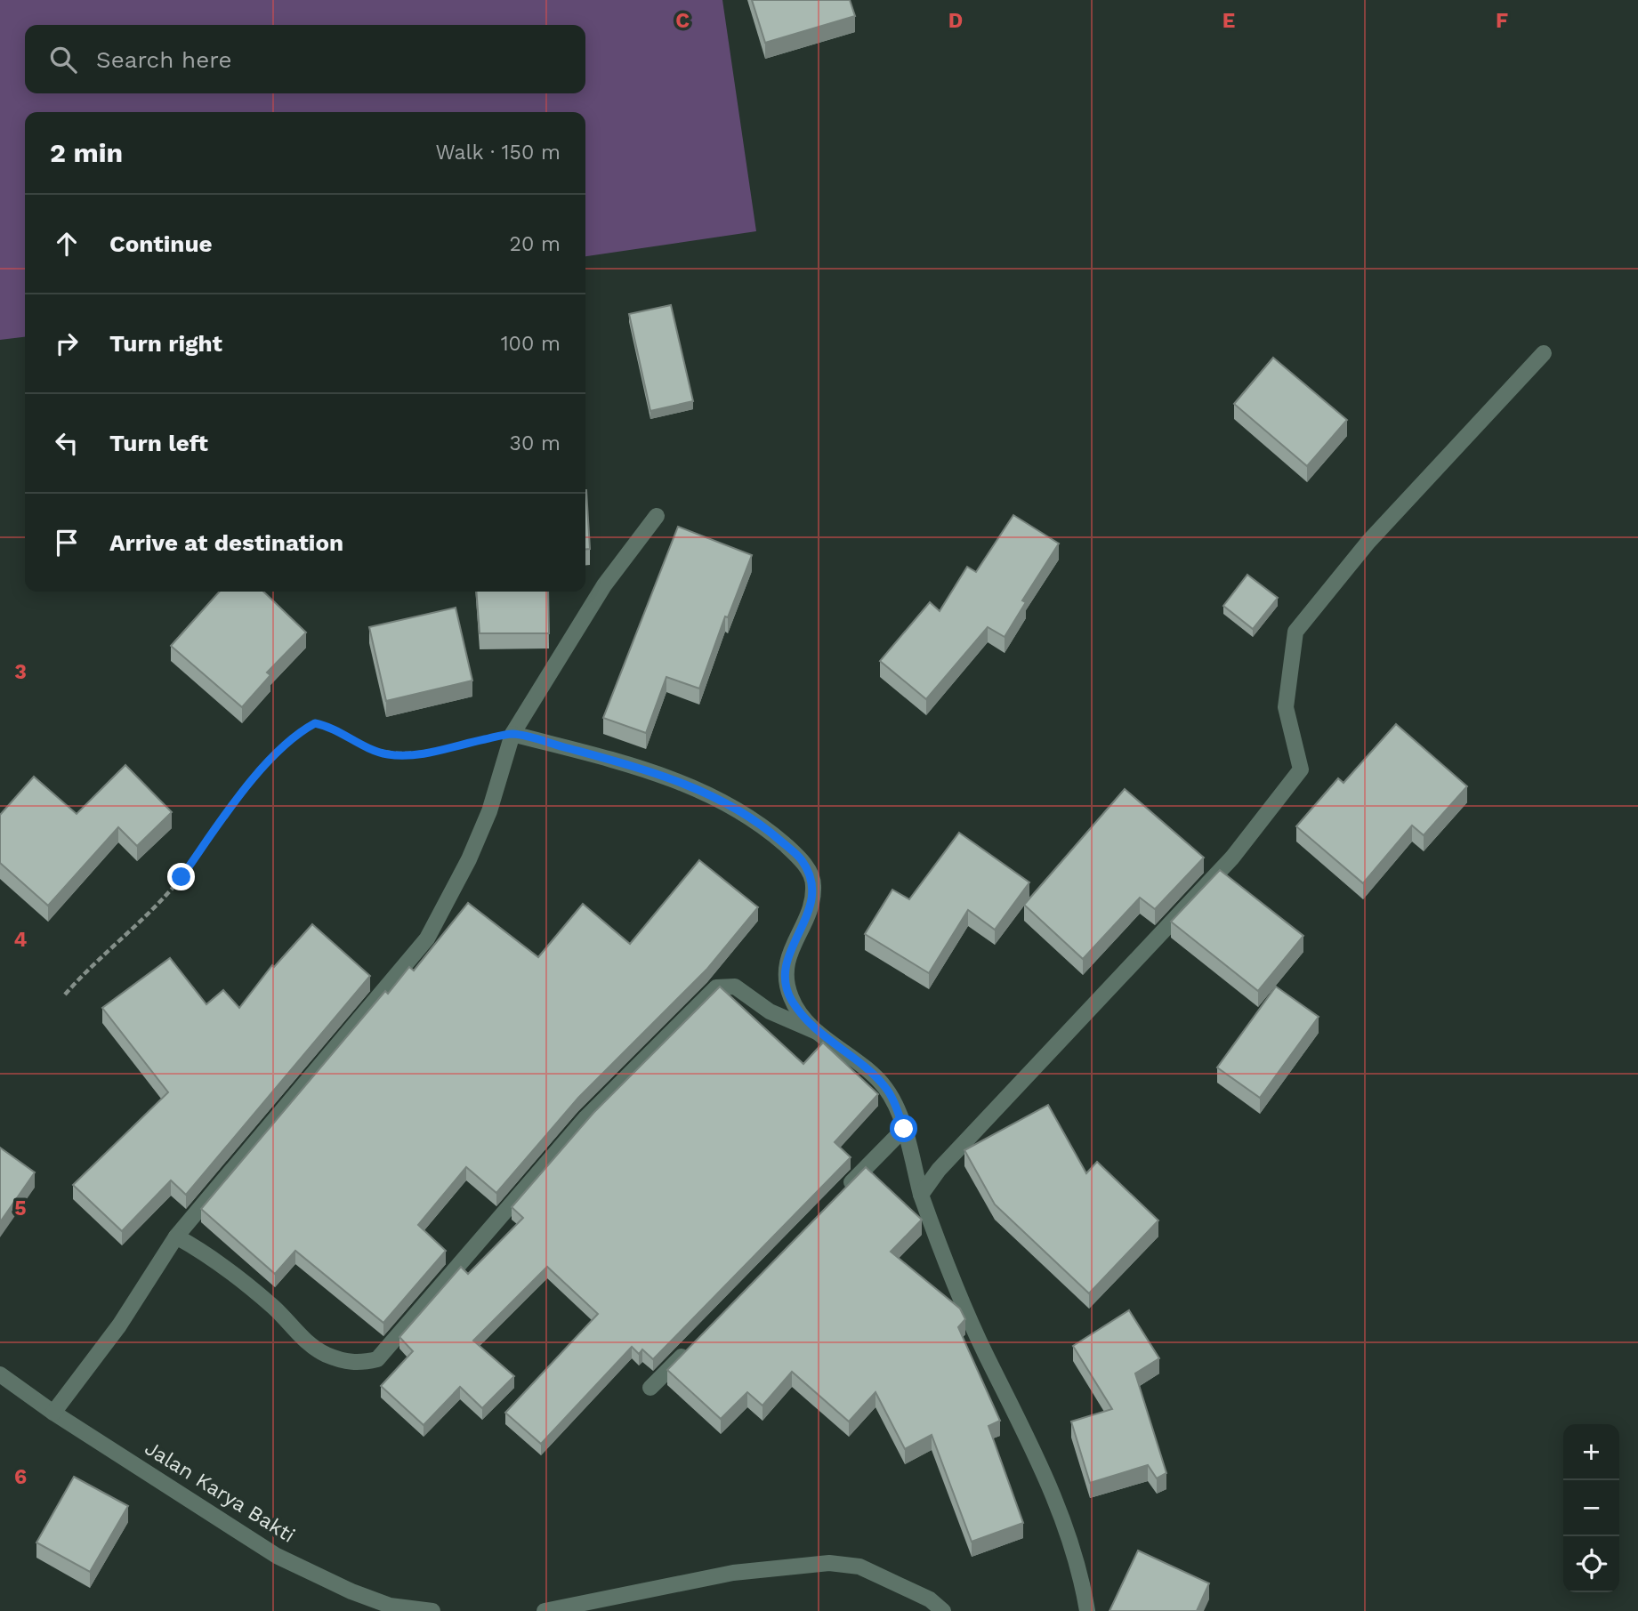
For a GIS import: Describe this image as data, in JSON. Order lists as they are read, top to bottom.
{
  "streets": {
    "street": ["Jalan Karya Bakti"]
  },
  "page": {
    "search": "Search here",
    "heading": ["2 min", "Walk · 150 m"],
    "list": [
      ["Continue", "20 m"],
      ["Turn right", "100 m"],
      ["Turn left", "30 m"],
      "Arrive at destination"
    ],
    "map_buttons": ["+", "−"]
  },
  "grid": {
    "columns": [
      "C",
      "D",
      "E",
      "F"
    ],
    "rows": [
      "3",
      "4",
      "5",
      "6"
    ]
  }
}
